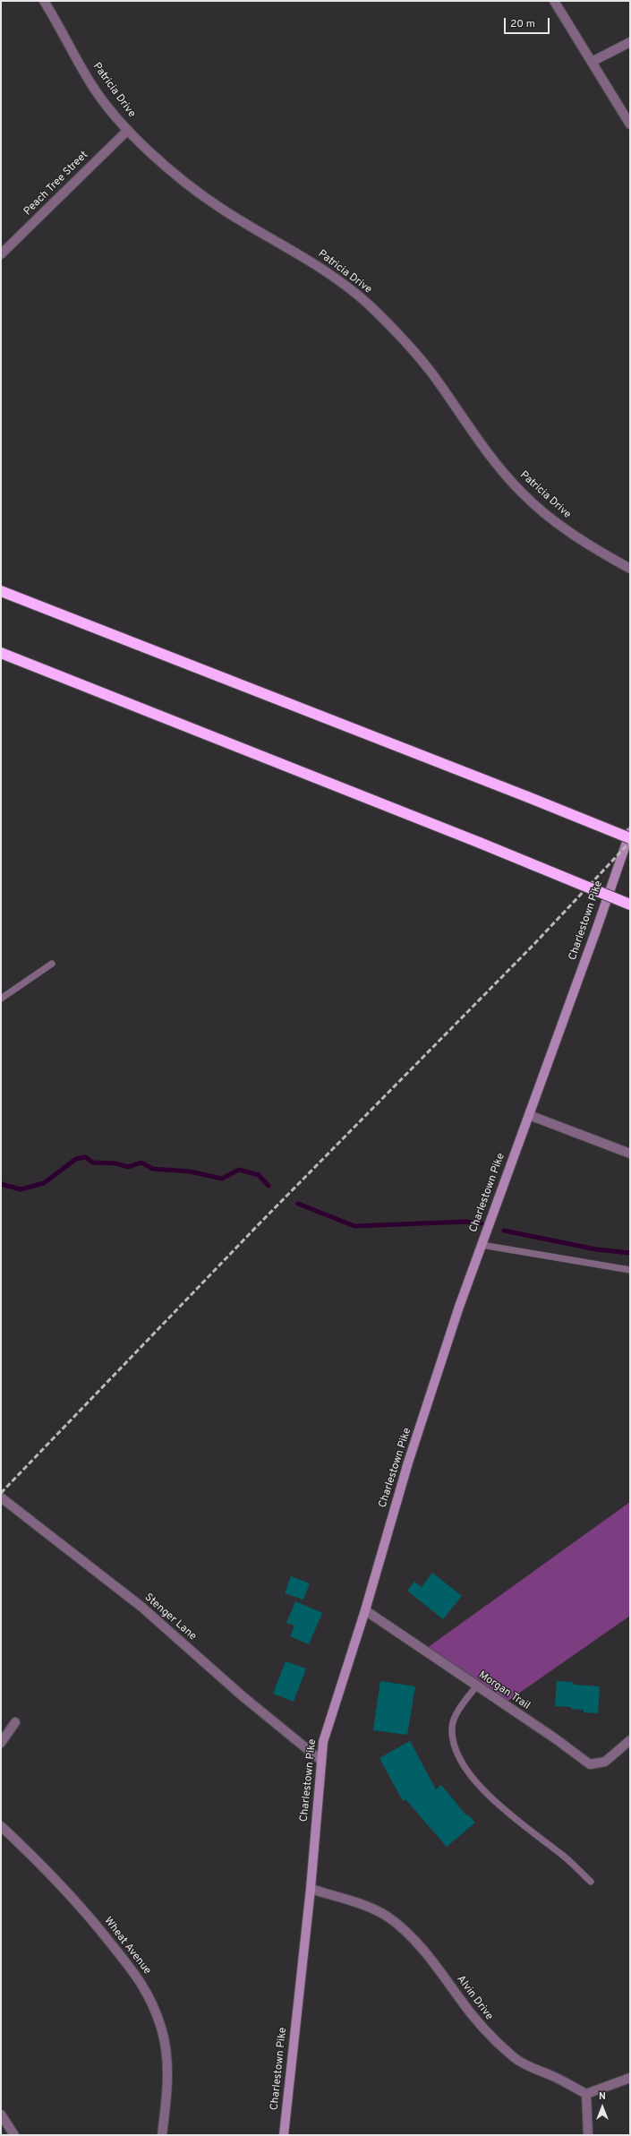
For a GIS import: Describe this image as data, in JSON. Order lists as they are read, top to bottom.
{
  "streets": {
    "street": [
      "Patricia Drive",
      "Peach Tree Street",
      "Charlestown Pike",
      "Stenger Lane",
      "Morgan Trail",
      "Wheat Avenue",
      "Alvin Drive"
    ]
  },
  "crossings": [
    ["Patricia Drive", "Peach Tree Street"],
    ["Charlestown Pike", "Stenger Lane"],
    ["Charlestown Pike", "Morgan Trail"],
    ["Charlestown Pike", "Alvin Drive"]
  ],
  "scale_bar": "20 m",
  "north": "top"
}
